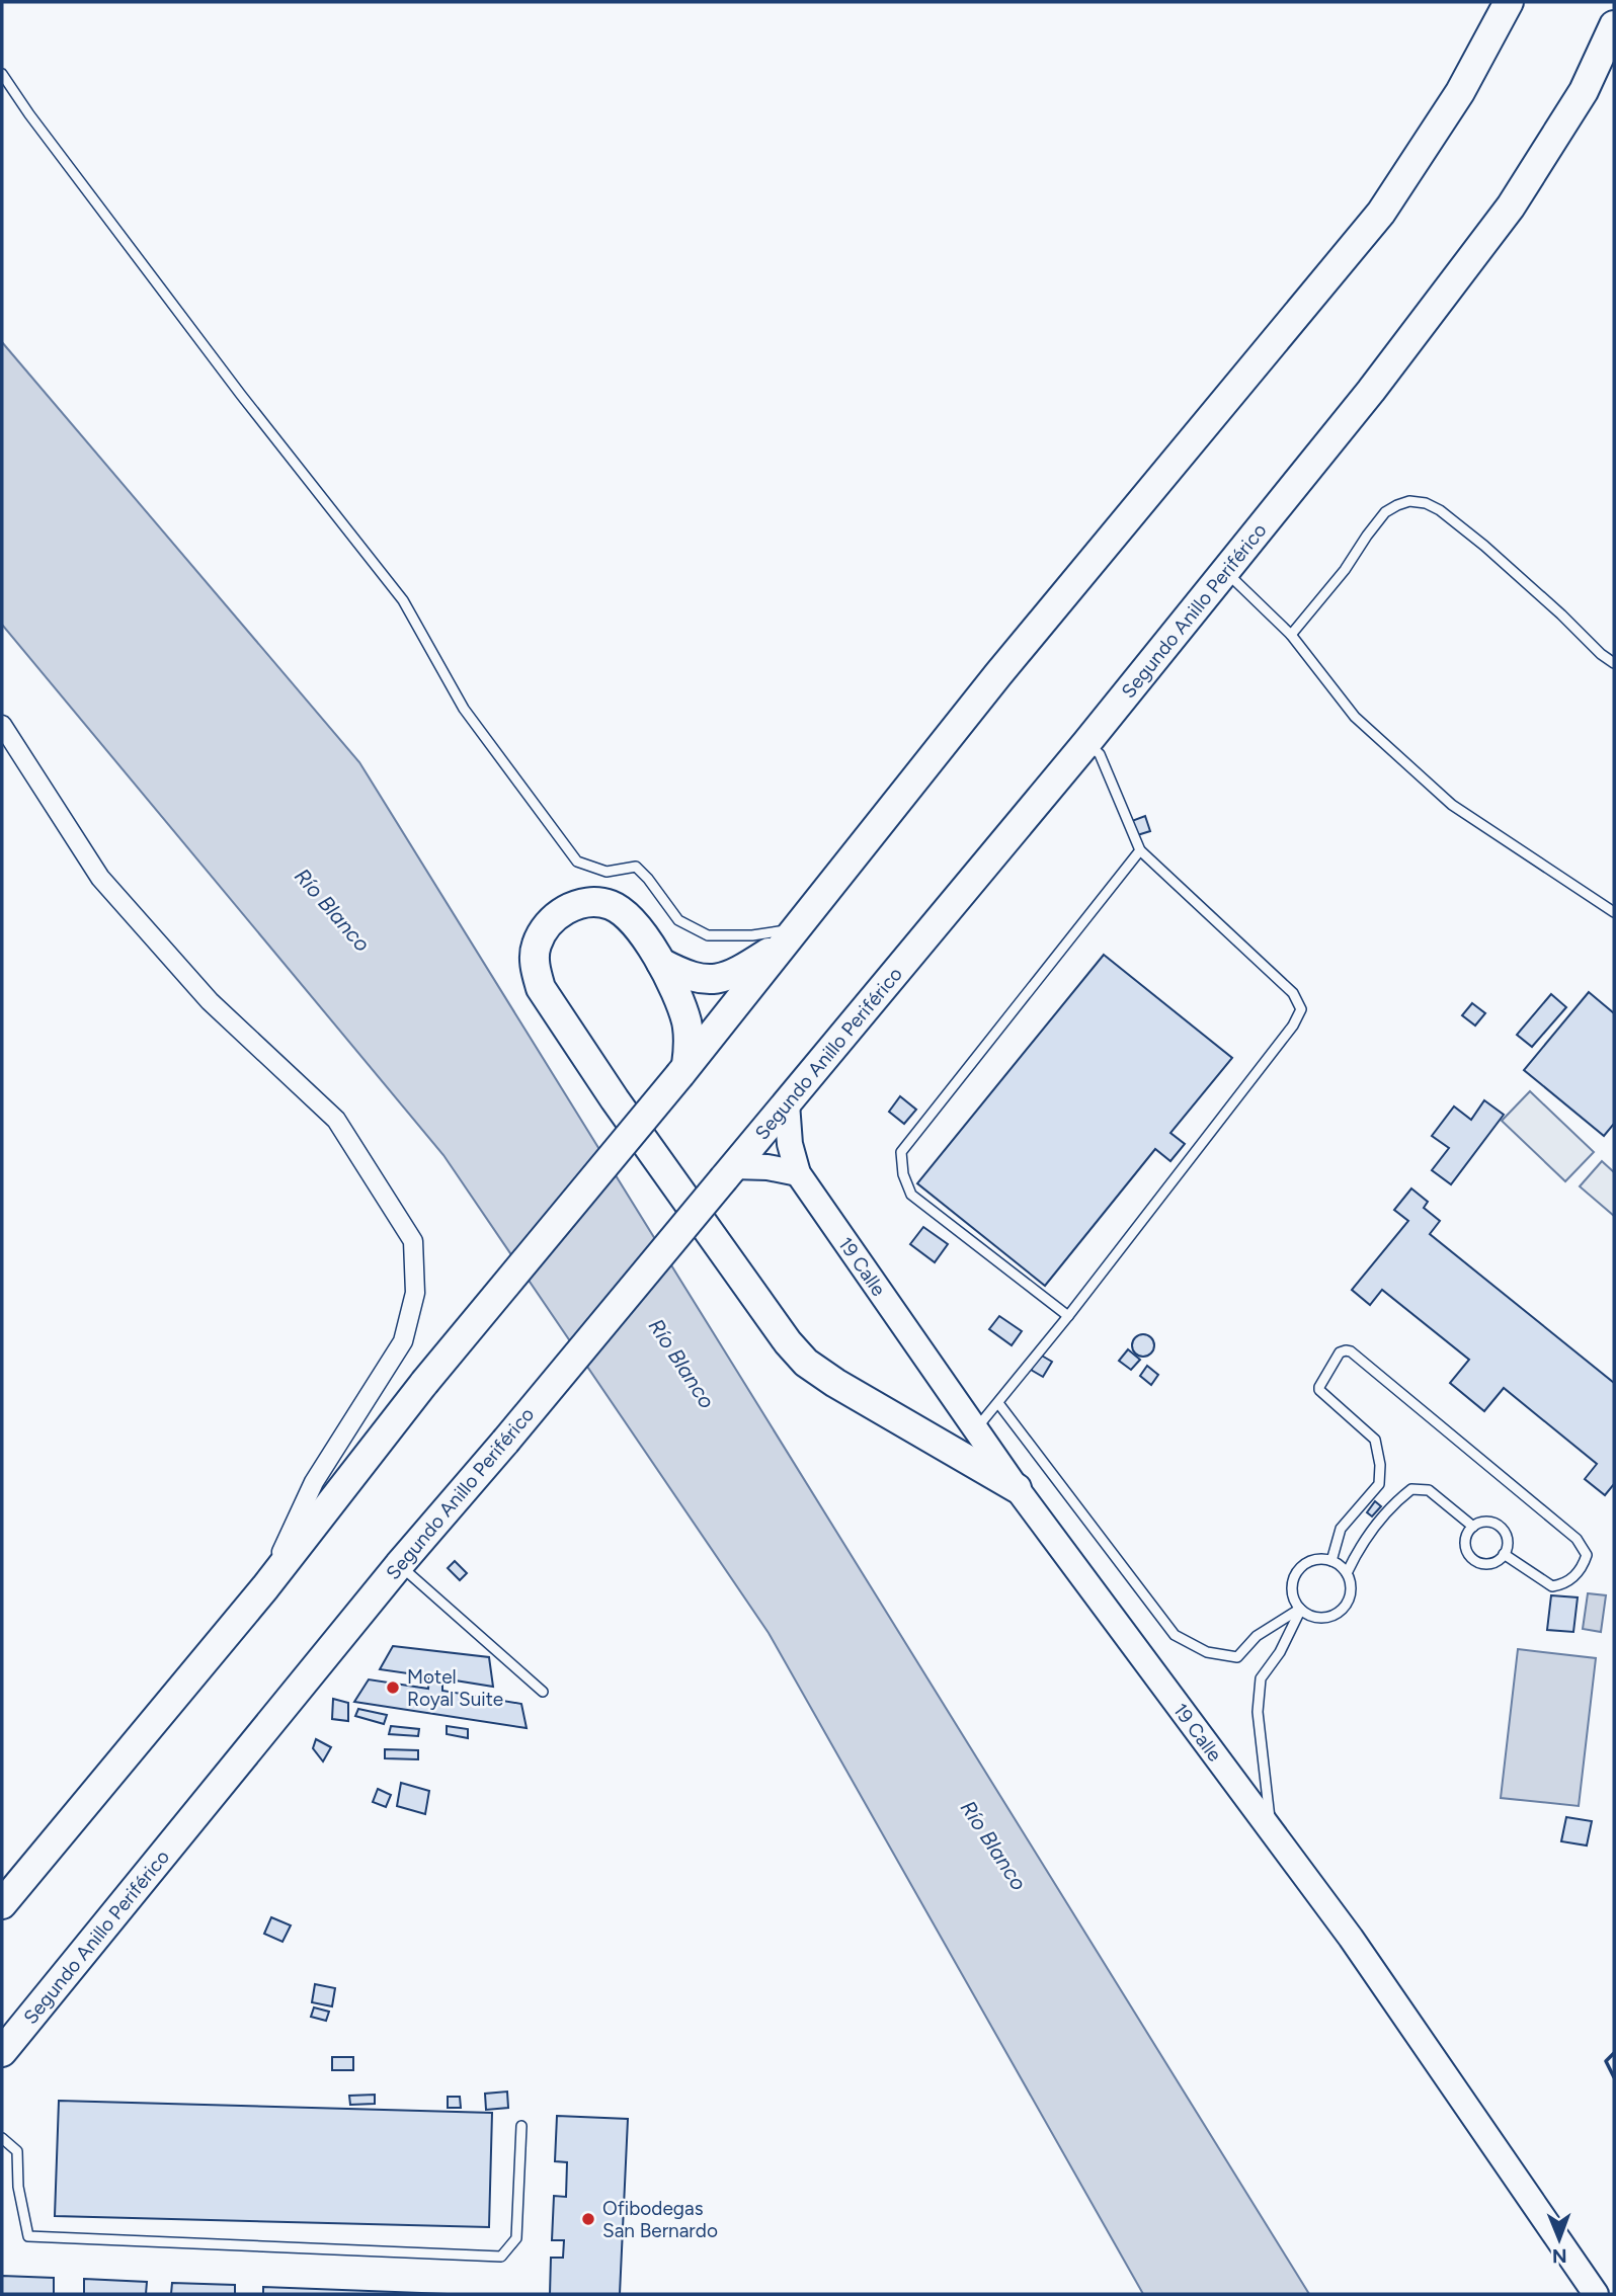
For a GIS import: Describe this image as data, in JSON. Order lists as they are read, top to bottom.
{
  "streets": {
    "main road": ["Segundo Anillo Periférico", "19 Calle"]
  },
  "crossings": [
    ["Segundo Anillo Periférico", "19 Calle"]
  ],
  "water": ["Río Blanco"],
  "places": ["Motel Royal Suite", "Ofibodegas San Bernardo"],
  "north": "bottom"
}
